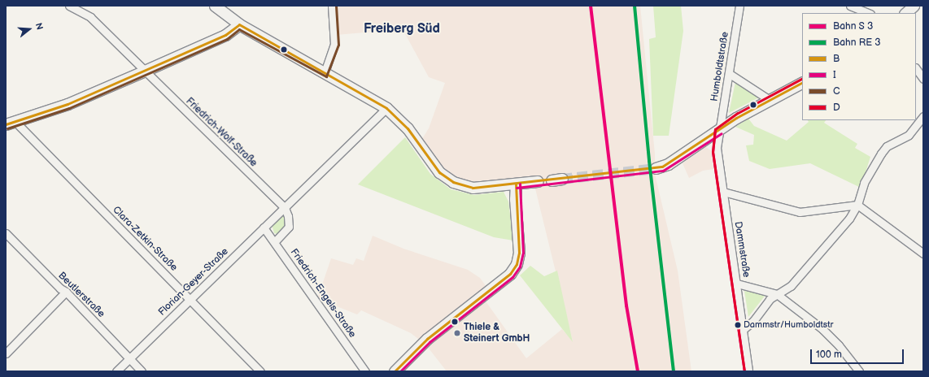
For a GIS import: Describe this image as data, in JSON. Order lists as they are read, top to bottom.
{
  "streets": {
    "street": [
      "Humboldtstraße",
      "Friedrich-Wolf-Straße",
      "Clara-Zetkin-Straße",
      "Dammstraße",
      "Florian-Geyer-Straße",
      "Friedrich-Engels-Straße",
      "Beutlerstraße"
    ]
  },
  "crossings": [
    ["Humboldtstraße", "Dammstraße"],
    ["Friedrich-Wolf-Straße", "Florian-Geyer-Straße"],
    ["Clara-Zetkin-Straße", "Florian-Geyer-Straße"],
    ["Florian-Geyer-Straße", "Friedrich-Engels-Straße"],
    ["Florian-Geyer-Straße", "Beutlerstraße"]
  ],
  "districts": ["Freiberg Süd"],
  "places": ["Dammstr/Humboldtstr", "Thiele & Steinert GmbH"],
  "lines": [
    "transit line C",
    "transit line B",
    "transit line D",
    "transit line I"
  ],
  "legend": [
    "Bahn S 3",
    "Bahn RE 3",
    "B",
    "I",
    "C",
    "D"
  ],
  "scale_bar": "100 m",
  "north": "right"
}
